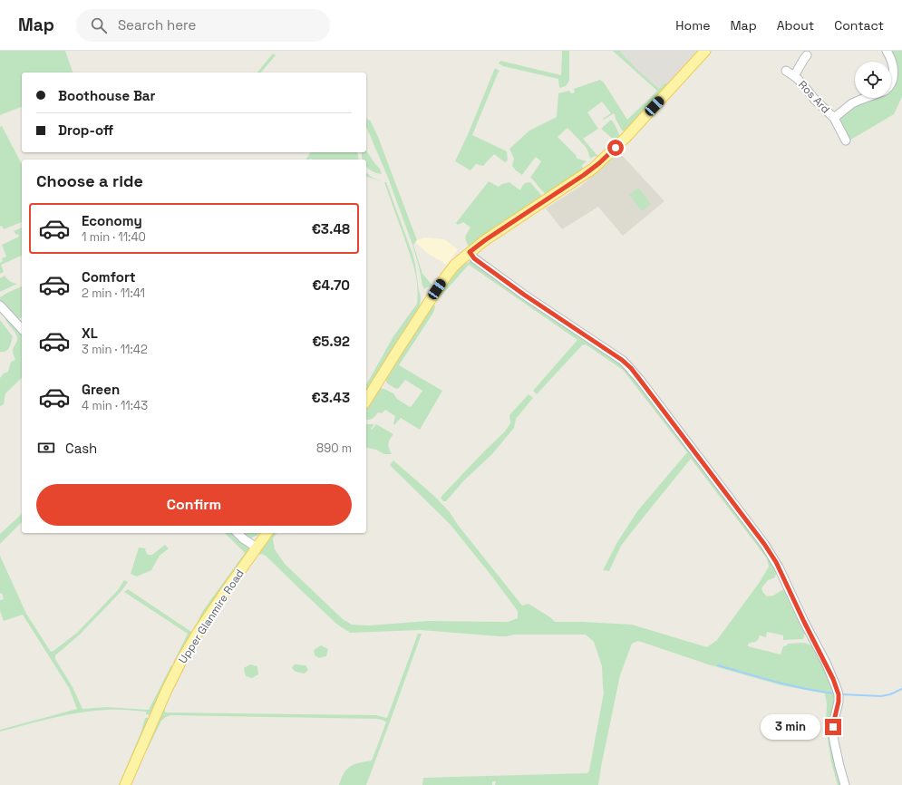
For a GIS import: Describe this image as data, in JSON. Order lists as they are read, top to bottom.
{
  "streets": {
    "main road": ["Upper Glanmire Road"],
    "street": ["Ros Ard"]
  },
  "page": {
    "header": "Map",
    "search": "Search here",
    "nav": [
      "Home",
      "Map",
      "About",
      "Contact"
    ],
    "banner": ["Boothouse Bar", "Drop-off"],
    "heading": "Choose a ride",
    "list": [
      {
        "name": "Economy",
        "note": "1 min · 11:40",
        "value": "€3.48"
      },
      {
        "name": "Comfort",
        "note": "2 min · 11:41",
        "value": "€4.70"
      },
      {
        "name": "XL",
        "note": "3 min · 11:42",
        "value": "€5.92"
      },
      {
        "name": "Green",
        "note": "4 min · 11:43",
        "value": "€3.43"
      }
    ],
    "pay": ["Cash", "890 m"],
    "buttons": "Confirm",
    "bubble": "3 min"
  }
}
